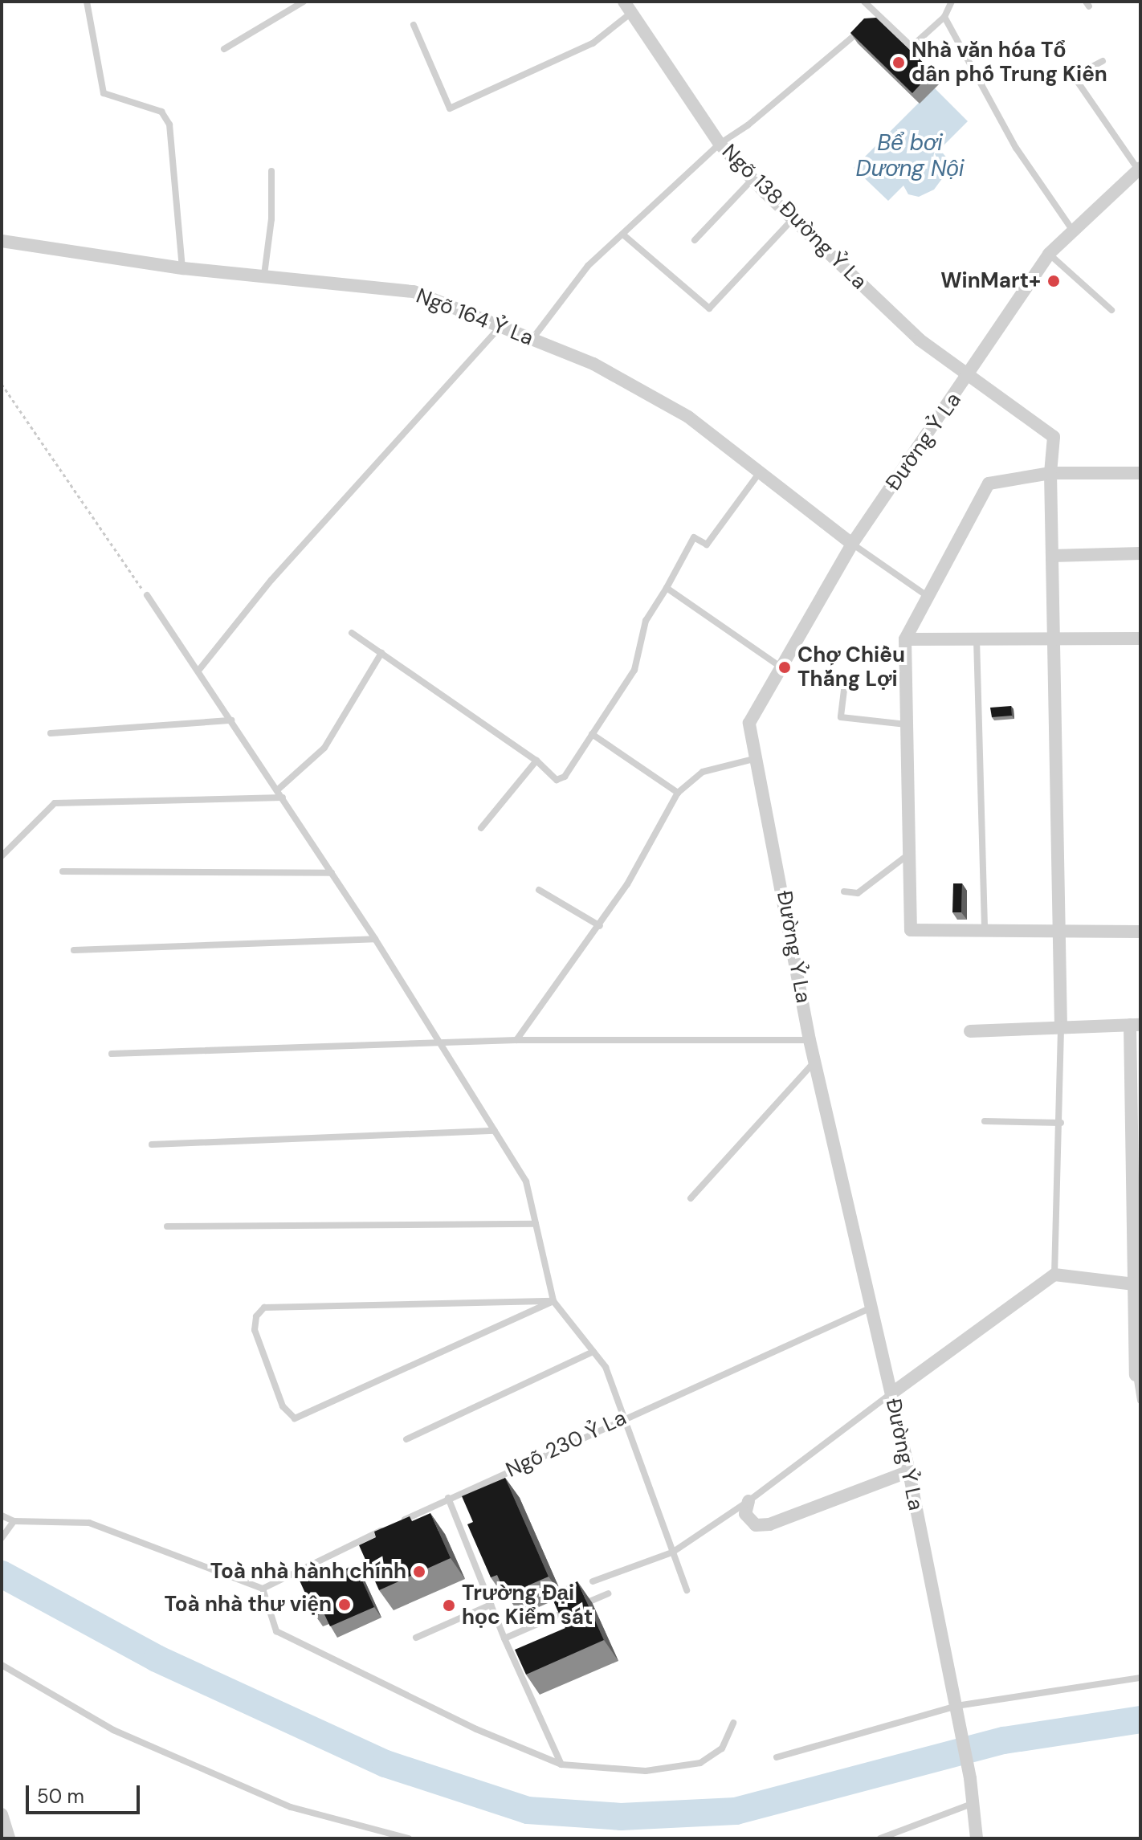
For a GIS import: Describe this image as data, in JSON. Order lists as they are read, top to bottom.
{
  "streets": {
    "street": ["Ngõ 138 Đường Ỷ La", "Ngõ 164 Ỷ La", "Đường Ỷ La"],
    "lane": ["Ngõ 230 Ỷ La"]
  },
  "crossings": [
    ["Ngõ 138 Đường Ỷ La", "Đường Ỷ La"],
    ["Ngõ 164 Ỷ La", "Đường Ỷ La"],
    ["Đường Ỷ La", "Ngõ 230 Ỷ La"]
  ],
  "water": ["Bể bơi Dương Nội"],
  "places": [
    "Nhà văn hóa Tổ dân phố Trung Kiên",
    "WinMart+",
    "Chợ Chiều Thắng Lợi",
    "Toà nhà hành chính",
    "Toà nhà thư viện",
    "Trường Đại học Kiểm sát"
  ],
  "scale_bar": "50 m"
}
